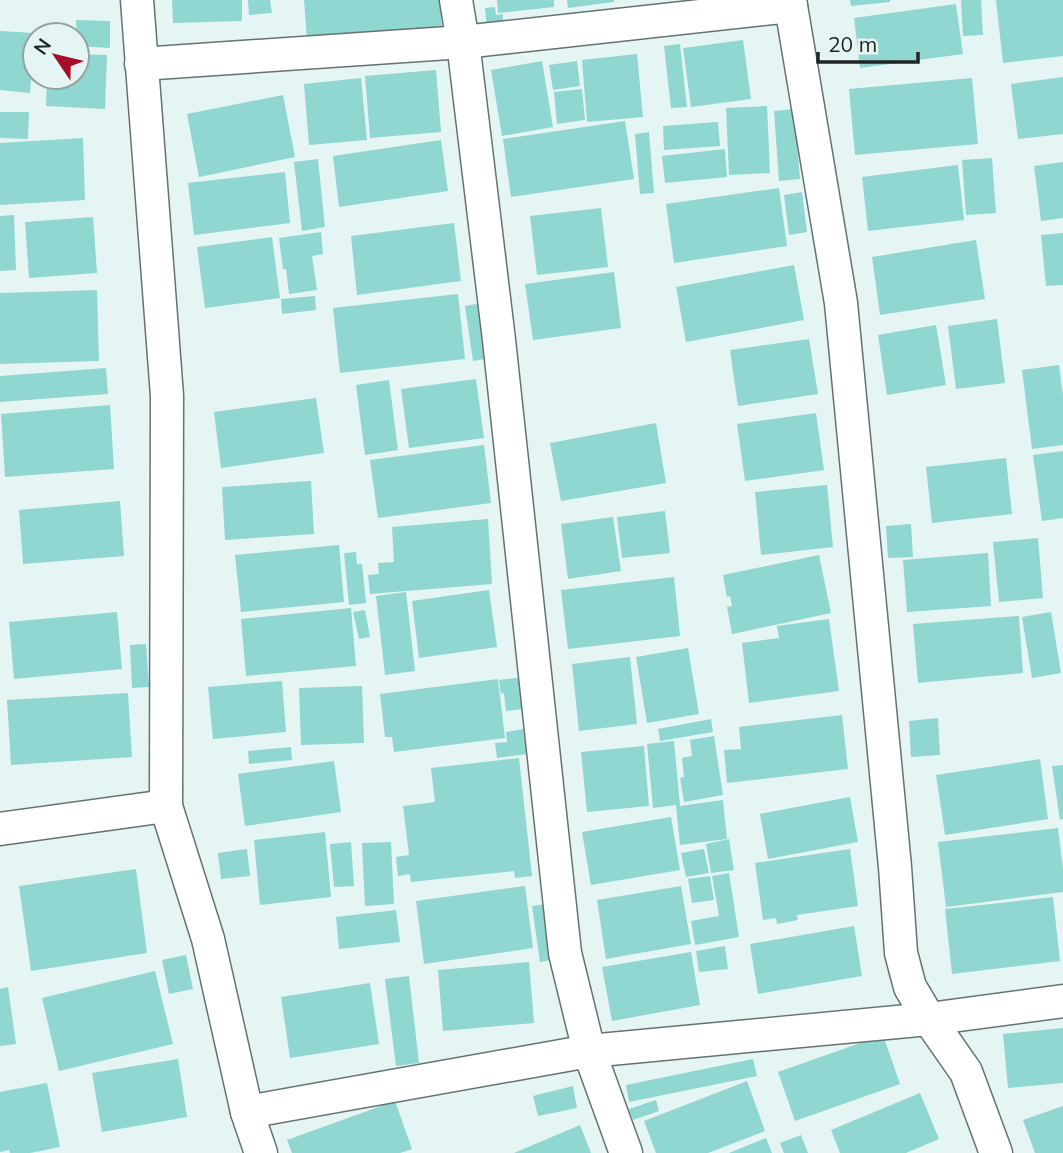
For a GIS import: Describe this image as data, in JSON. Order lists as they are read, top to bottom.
{
  "scale_bar": "20 m",
  "north": "top left"
}
